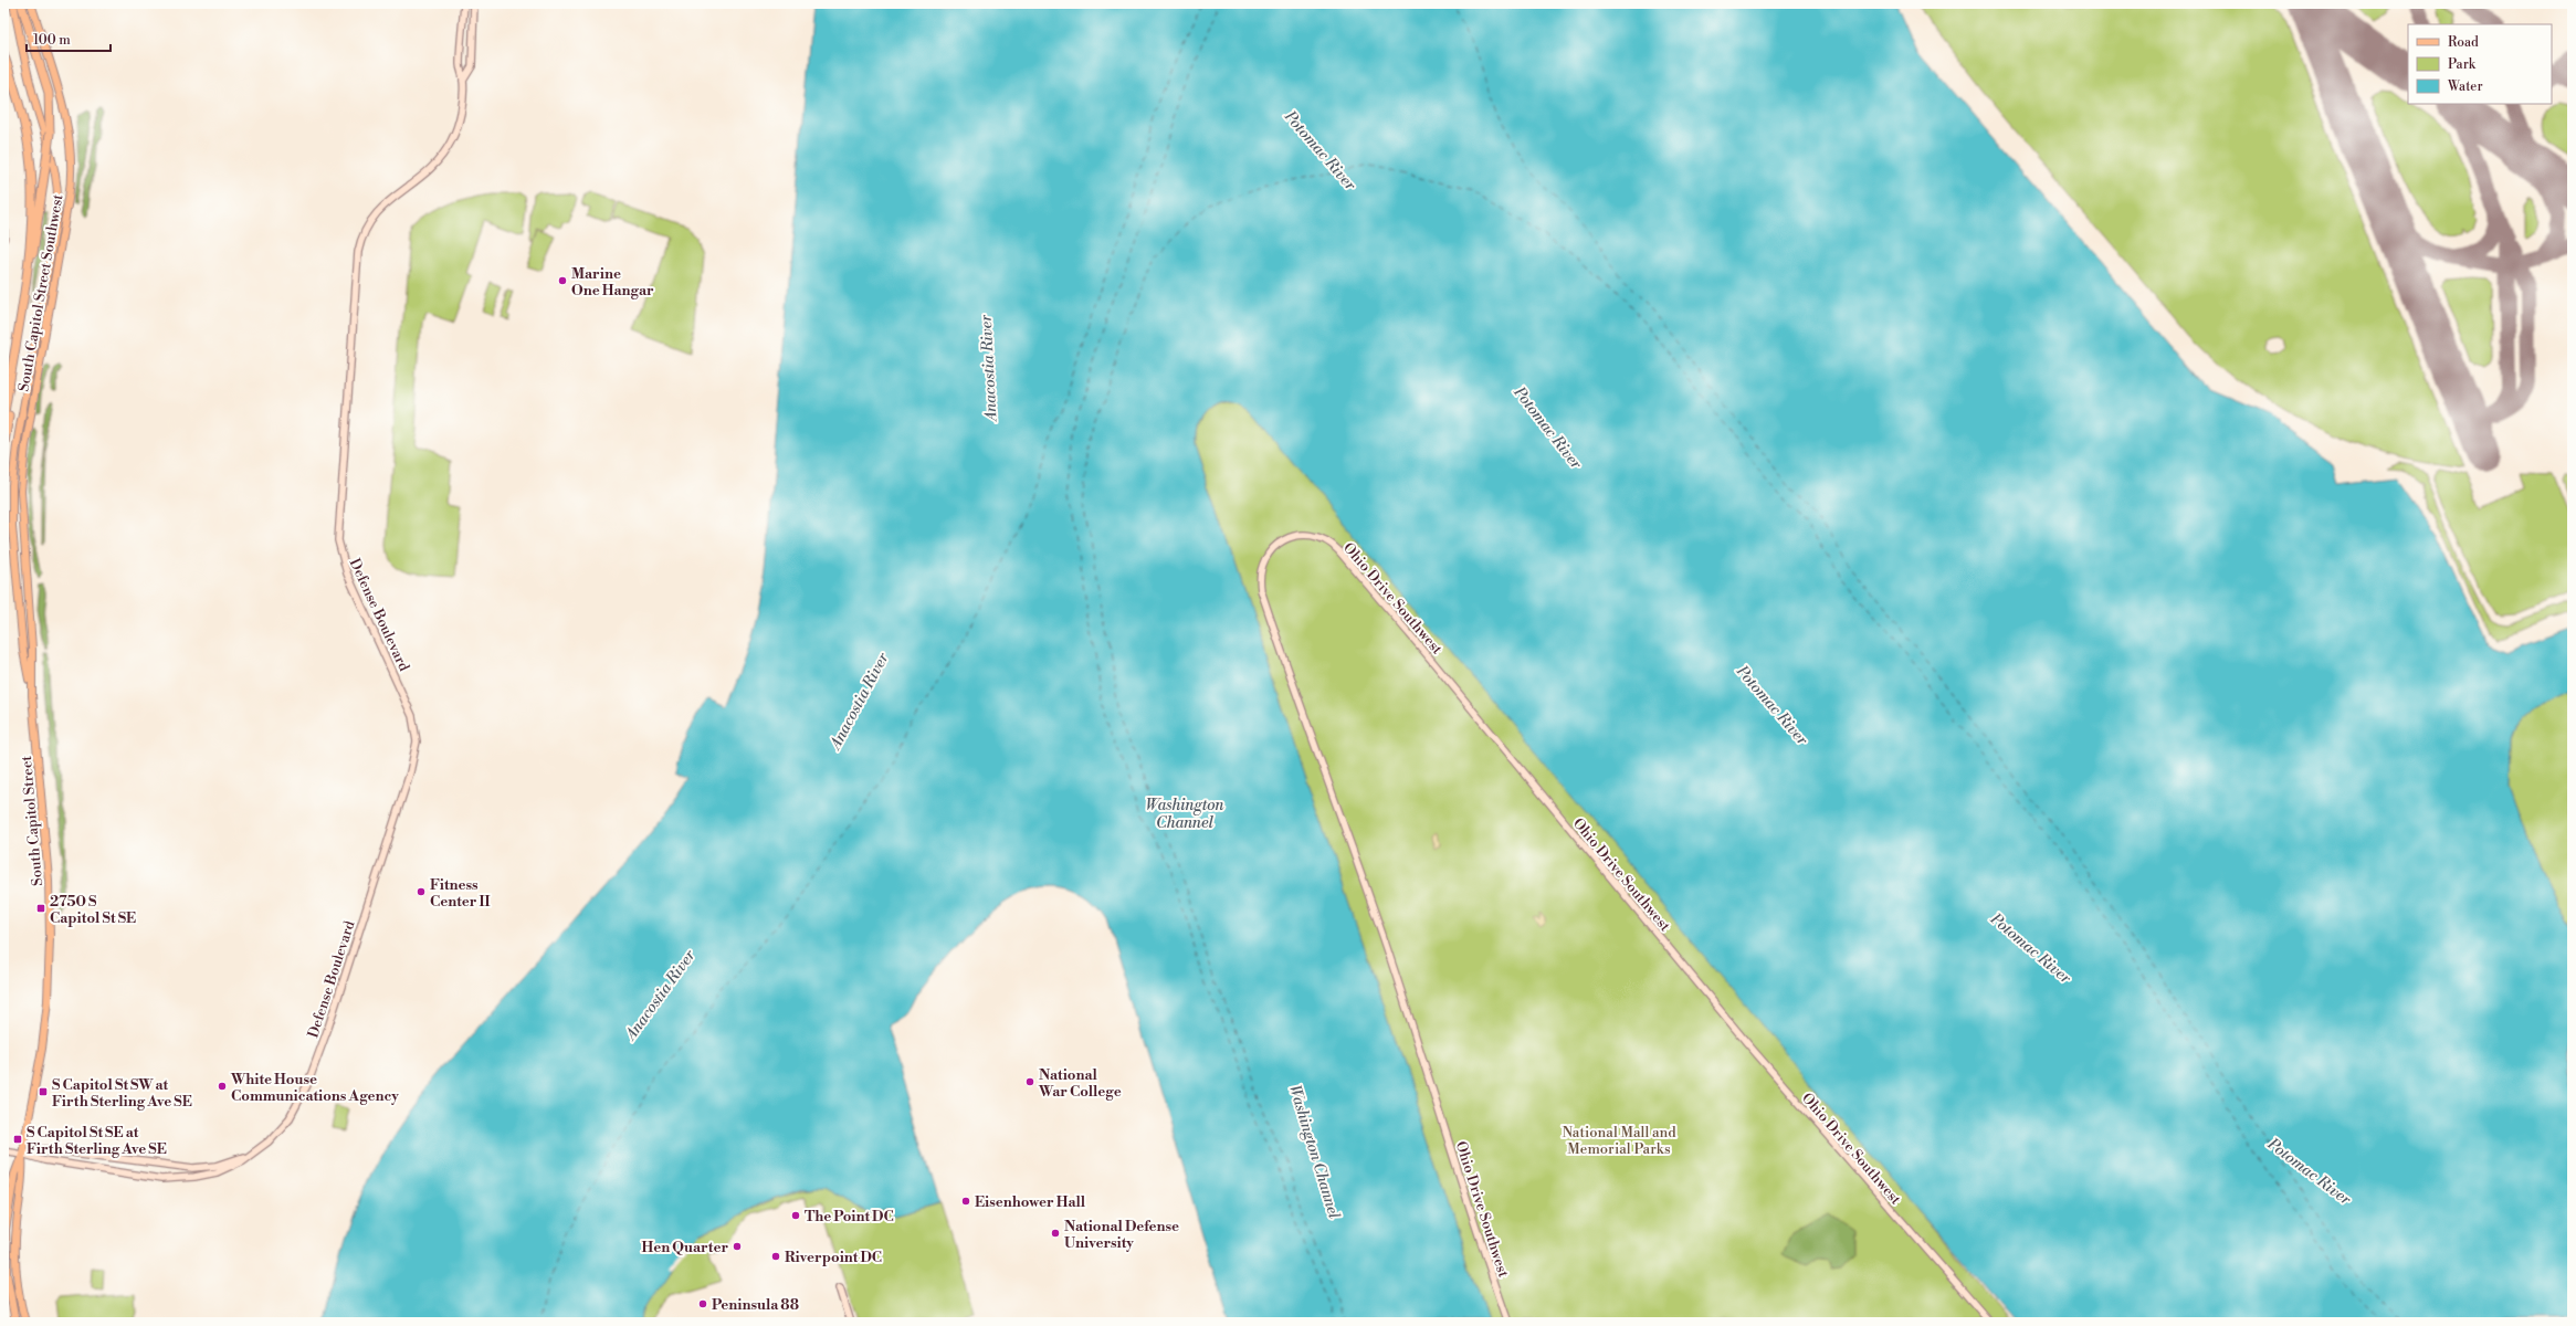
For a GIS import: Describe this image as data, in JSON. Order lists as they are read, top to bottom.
{
  "streets": {
    "main road": ["South Capitol Street Southwest", "South Capitol Street"],
    "street": ["Ohio Drive Southwest", "Defense Boulevard"]
  },
  "crossings": [
    ["South Capitol Street Southwest", "South Capitol Street"],
    ["Defense Boulevard", "South Capitol Street"]
  ],
  "water": ["Potomac River", "Anacostia River", "Washington Channel"],
  "parks": ["National Mall and Memorial Parks"],
  "places": {
    "other": [
      "Marine One Hangar",
      "Fitness Center II",
      "National War College",
      "White House Communications Agency",
      "Eisenhower Hall",
      "The Point DC",
      "National Defense University",
      "Hen Quarter",
      "Riverpoint DC",
      "Peninsula 88"
    ],
    "transit": ["2750 S Capitol St SE", "S Capitol St SW at Firth Sterling Ave SE", "S Capitol St SE at Firth Sterling Ave SE"]
  },
  "legend": ["Road", "Park", "Water"],
  "scale_bar": "100 m"
}
